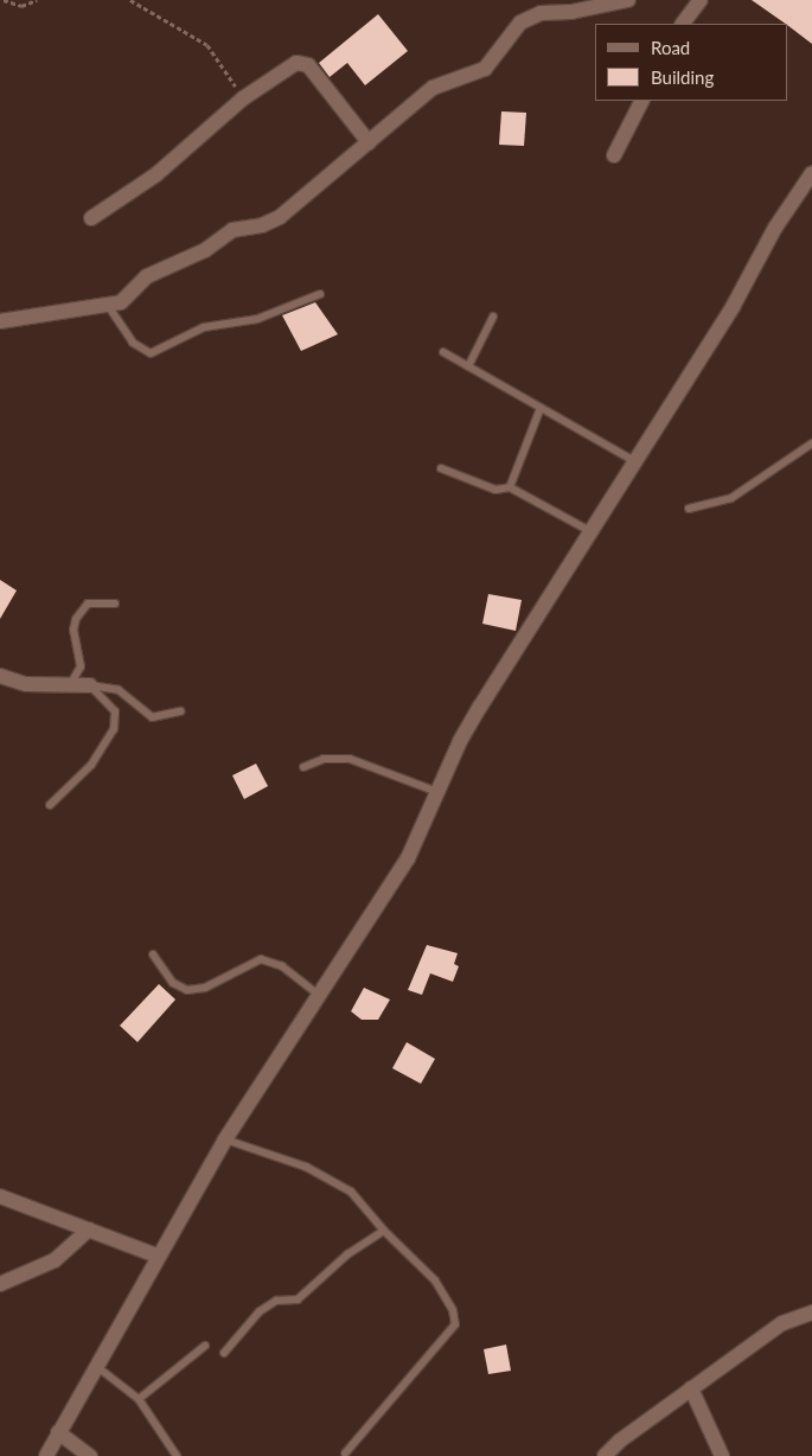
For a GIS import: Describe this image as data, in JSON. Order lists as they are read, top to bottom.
{
  "legend": ["Road", "Building"]
}
